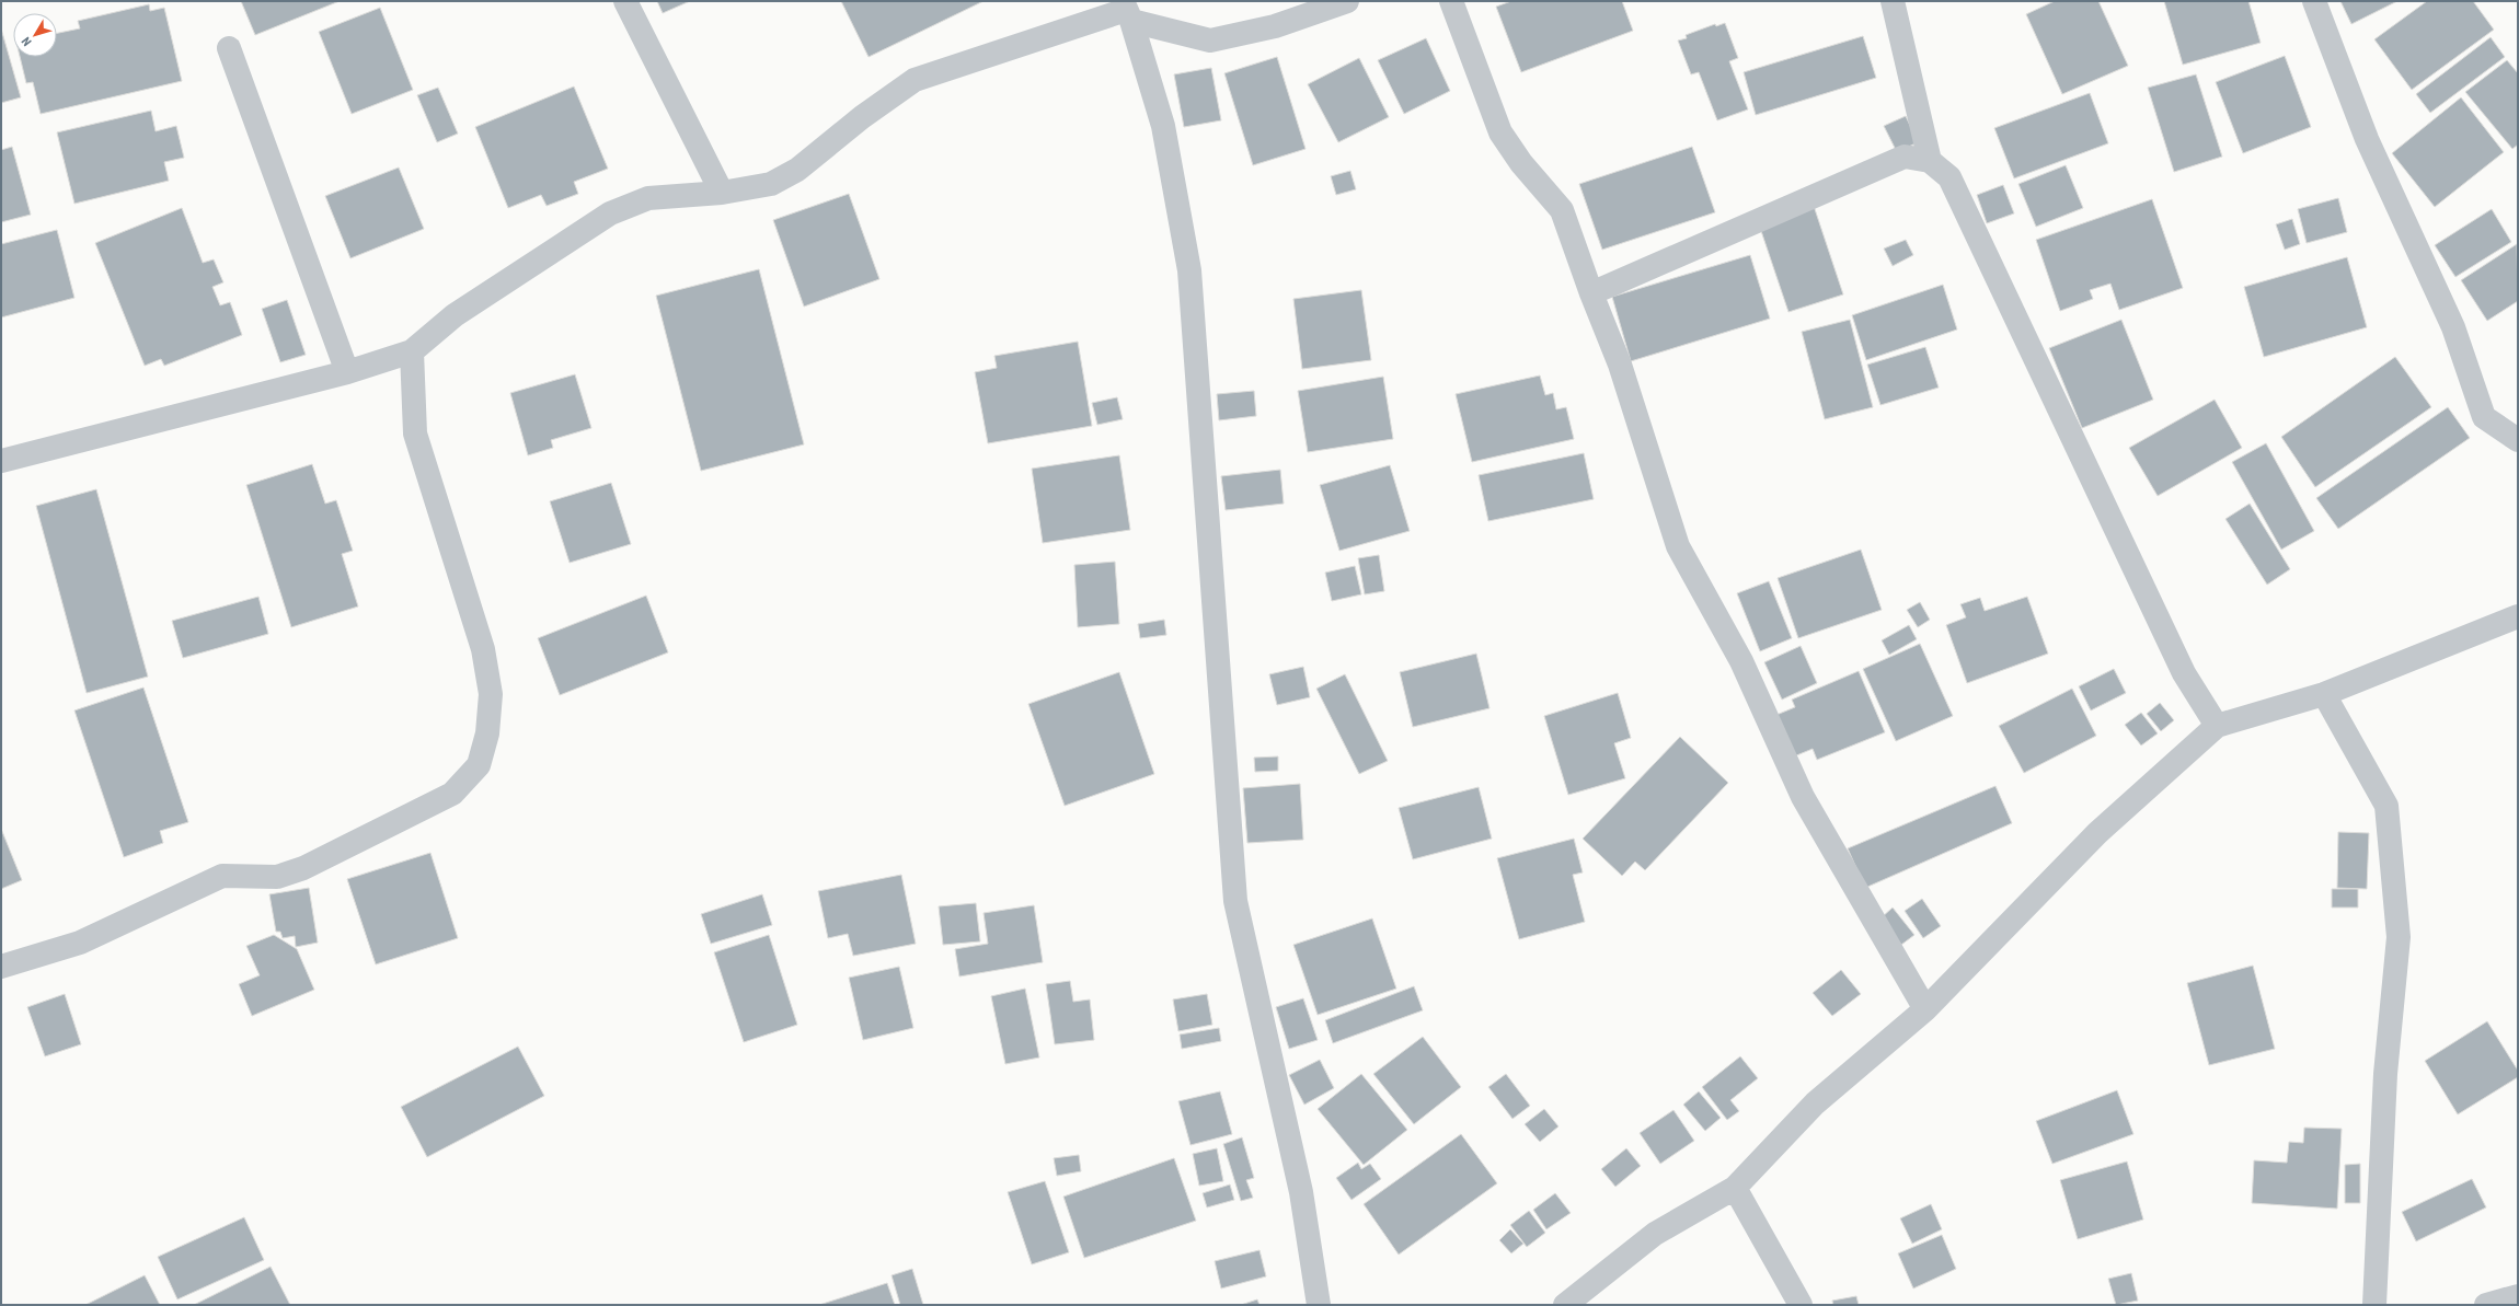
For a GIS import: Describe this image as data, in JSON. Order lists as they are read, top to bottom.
{
  "north": "bottom left"
}
